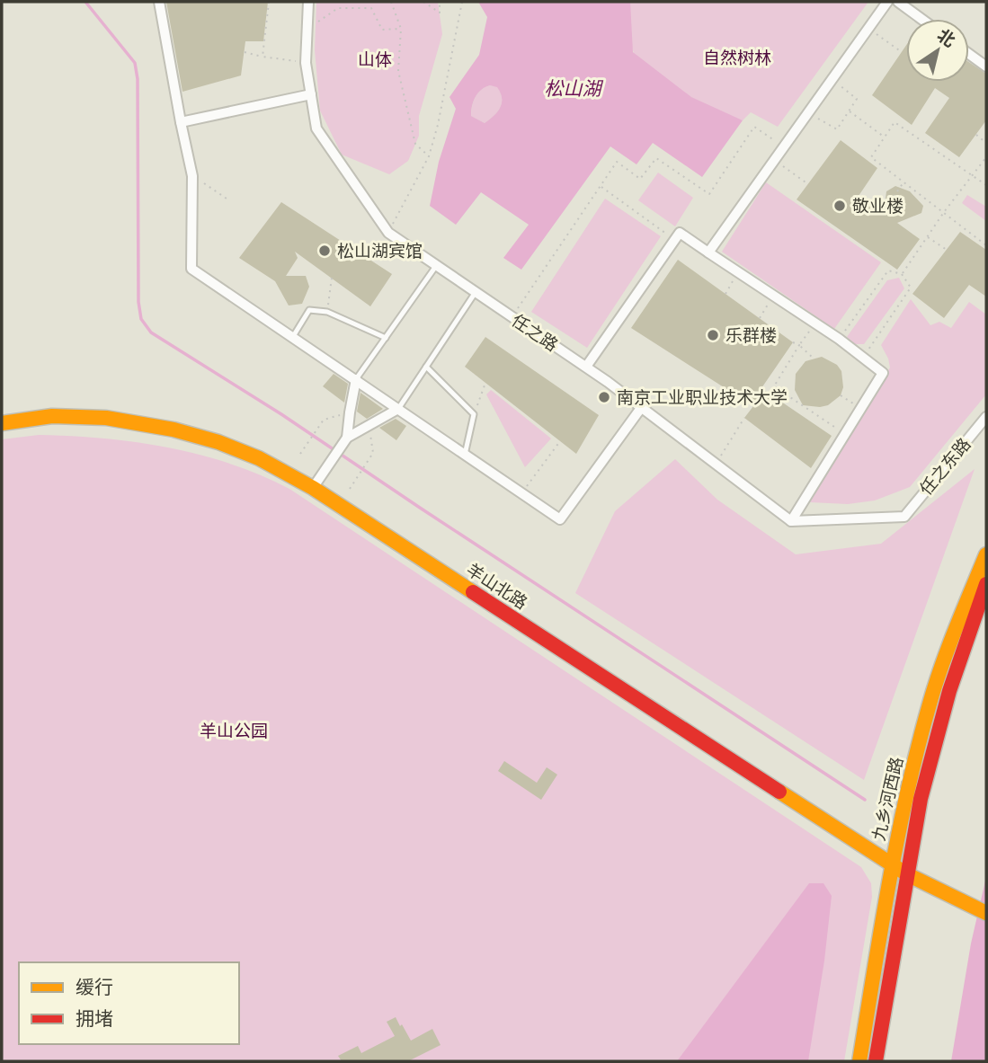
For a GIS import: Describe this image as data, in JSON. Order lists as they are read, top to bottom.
{
  "streets": {
    "street": [
      "任之路",
      "任之东路",
      "羊山北路",
      "九乡河西路"
    ]
  },
  "crossings": [
    ["任之路", "任之东路"],
    ["羊山北路", "九乡河西路"]
  ],
  "water": ["松山湖"],
  "parks": ["自然树林", "山体", "羊山公园"],
  "places": [
    "敬业楼",
    "松山湖宾馆",
    "乐群楼",
    "南京工业职业技术大学"
  ],
  "legend": ["缓行", "拥堵"],
  "north": "top right"
}
